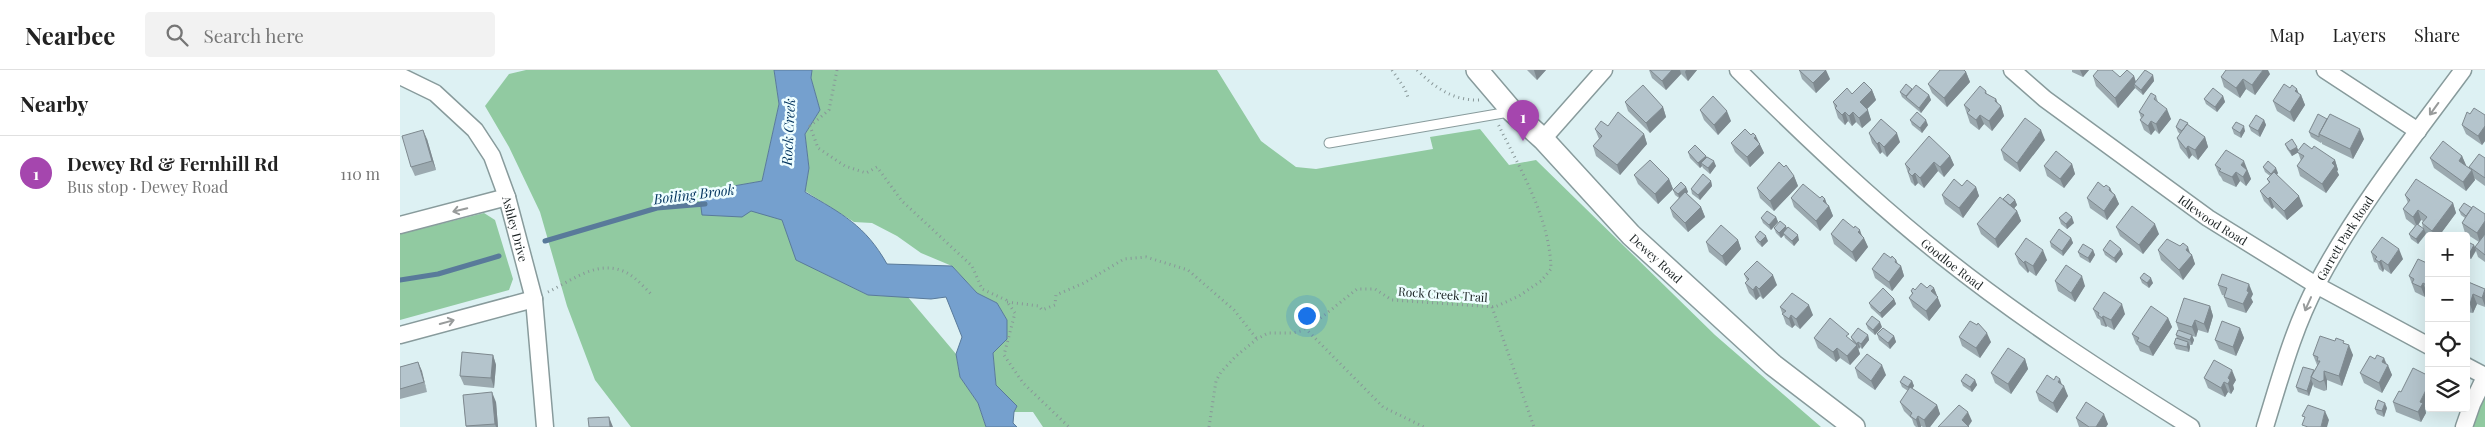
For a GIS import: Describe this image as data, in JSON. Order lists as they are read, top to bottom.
{
  "streets": {
    "street": [
      "Idlewood Road",
      "Ashley Drive",
      "Garrett Park Road",
      "Dewey Road",
      "Goodloe Road"
    ],
    "path": ["Rock Creek Trail"]
  },
  "crossings": [
    ["Idlewood Road", "Garrett Park Road"],
    ["Dewey Road", "Rock Creek Trail"]
  ],
  "one_way": ["Garrett Park Road"],
  "water": ["Rock Creek", "Boiling Brook"],
  "page": {
    "header": "Nearbee",
    "search": "Search here",
    "nav": ["Map", "Layers", "Share"],
    "heading": "Nearby",
    "pins": "1",
    "list": [
      {
        "mark": "1",
        "name": "Dewey Rd & Fernhill Rd",
        "note": "Bus stop · Dewey Road",
        "value": "110 m"
      }
    ],
    "map_buttons": ["+", "−"]
  }
}
